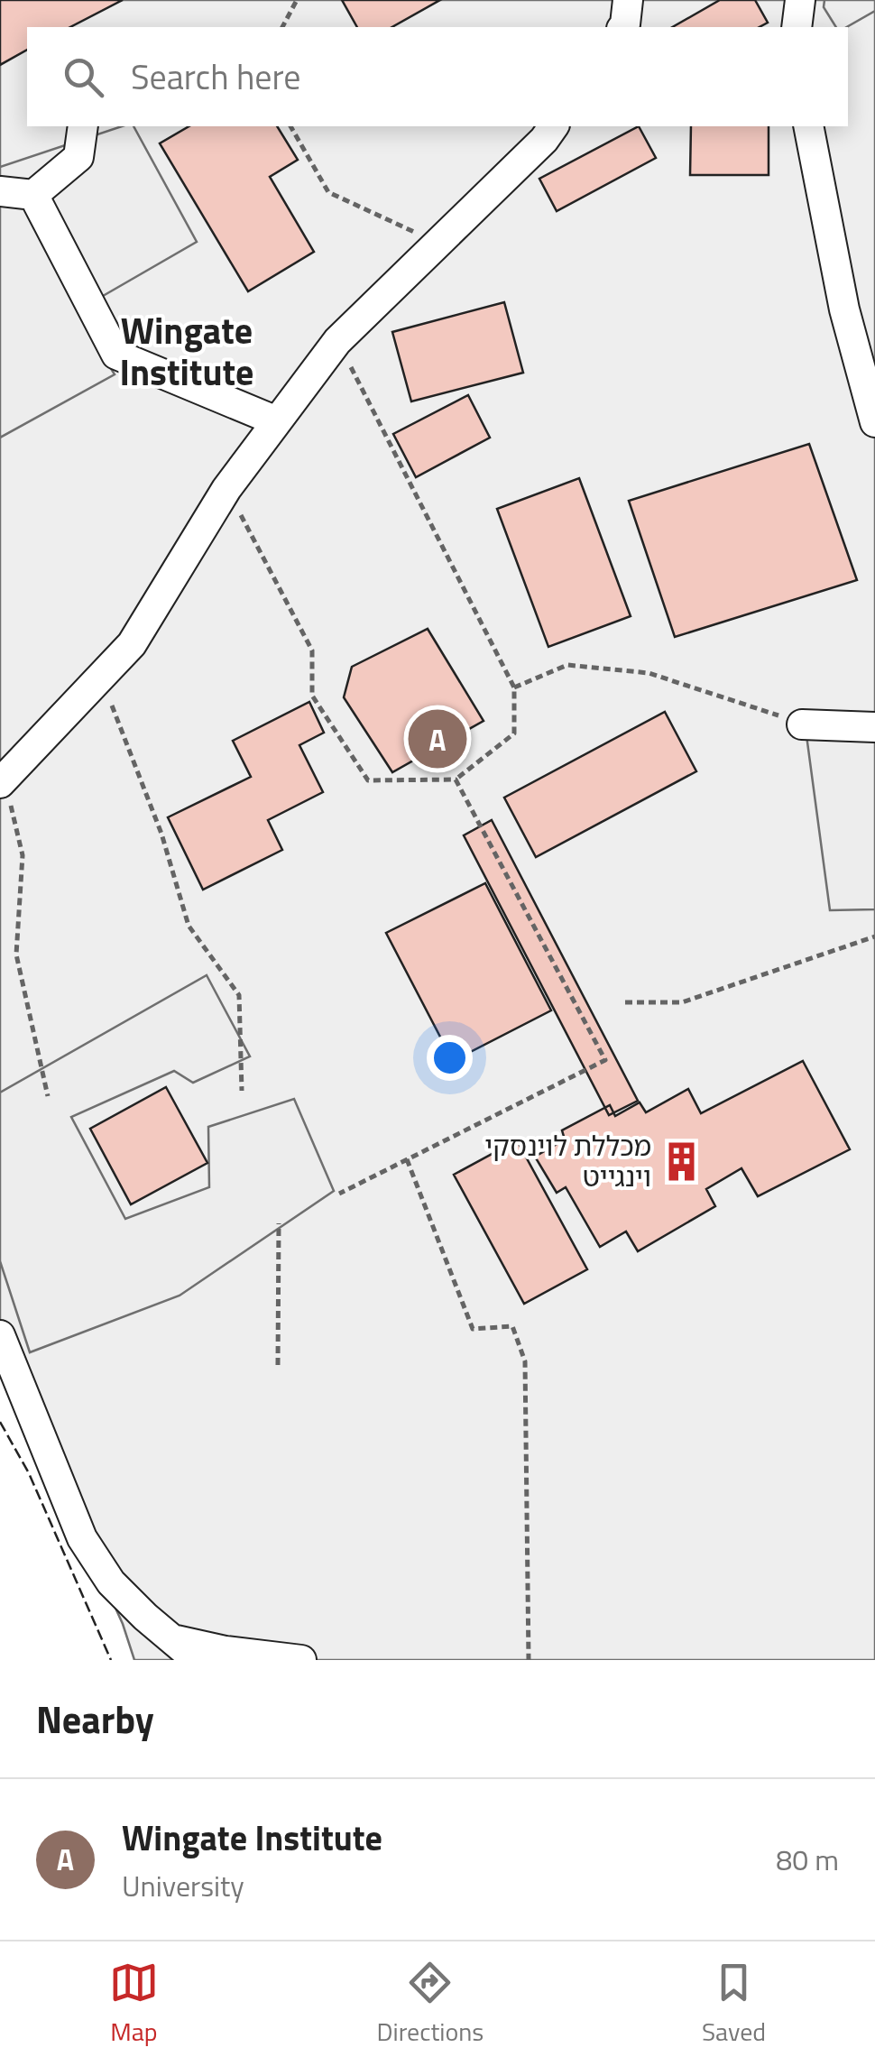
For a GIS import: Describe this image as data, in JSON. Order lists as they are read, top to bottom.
{
  "districts": ["Wingate Institute"],
  "places": {
    "building": ["מכללת לוינסקי וינגייט"]
  },
  "page": {
    "search": "Search here",
    "pins": "A",
    "heading": "Nearby",
    "list": [
      {
        "mark": "A",
        "name": "Wingate Institute",
        "note": "University",
        "value": "80 m"
      }
    ],
    "nav": ["Map", "Directions", "Saved"]
  }
}
